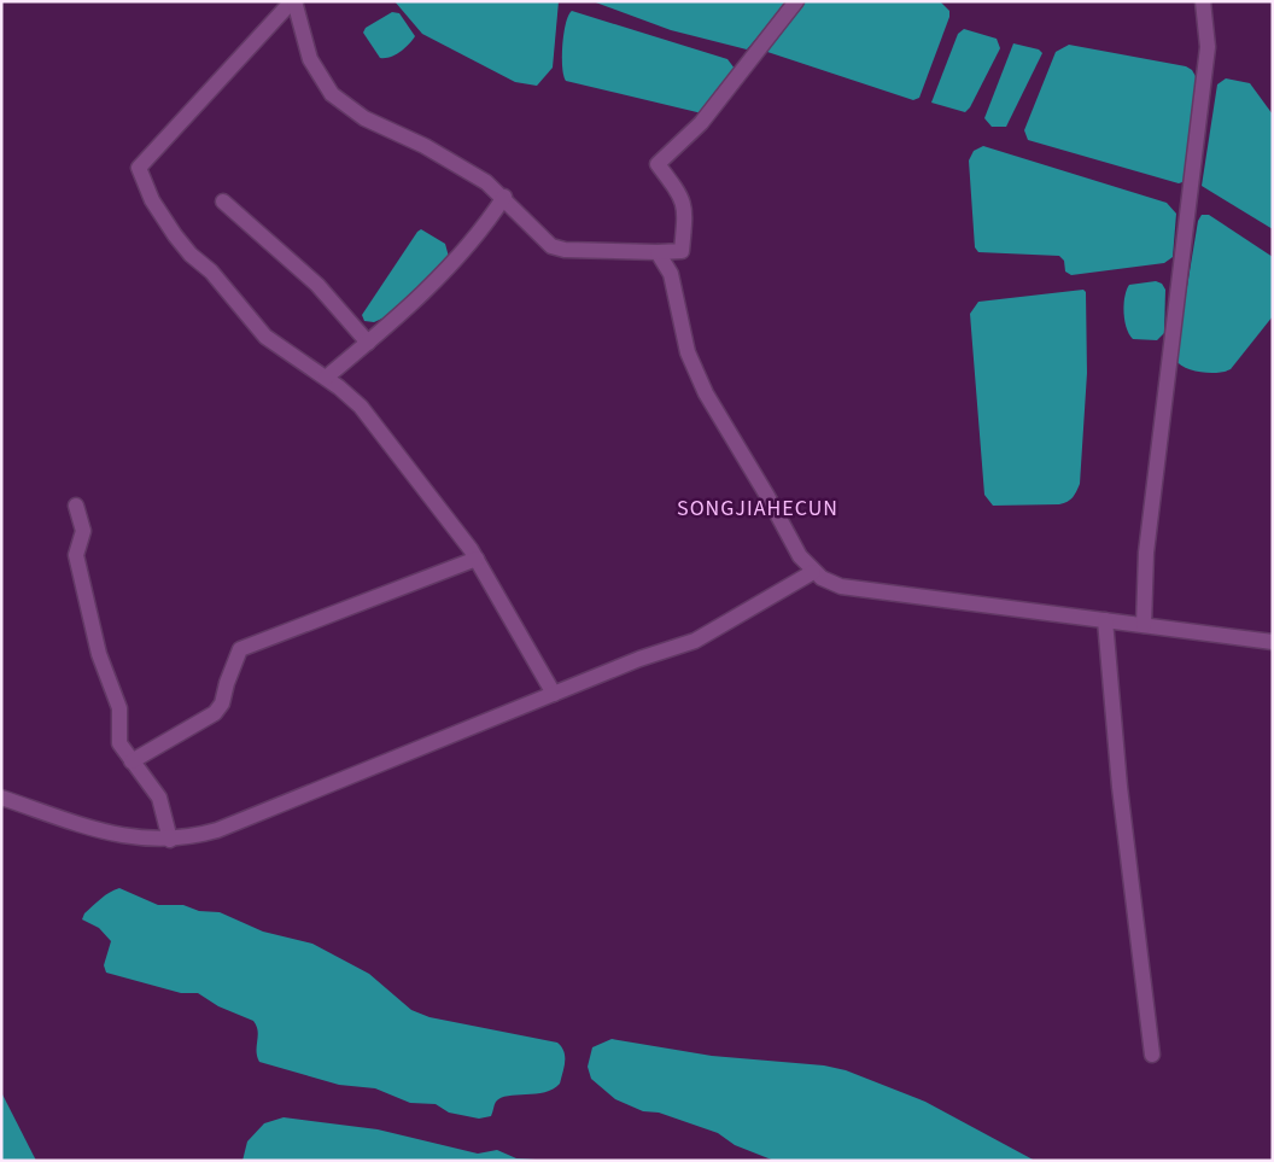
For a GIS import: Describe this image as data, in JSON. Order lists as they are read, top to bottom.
{
  "districts": ["SONGJIAHECUN"]
}
